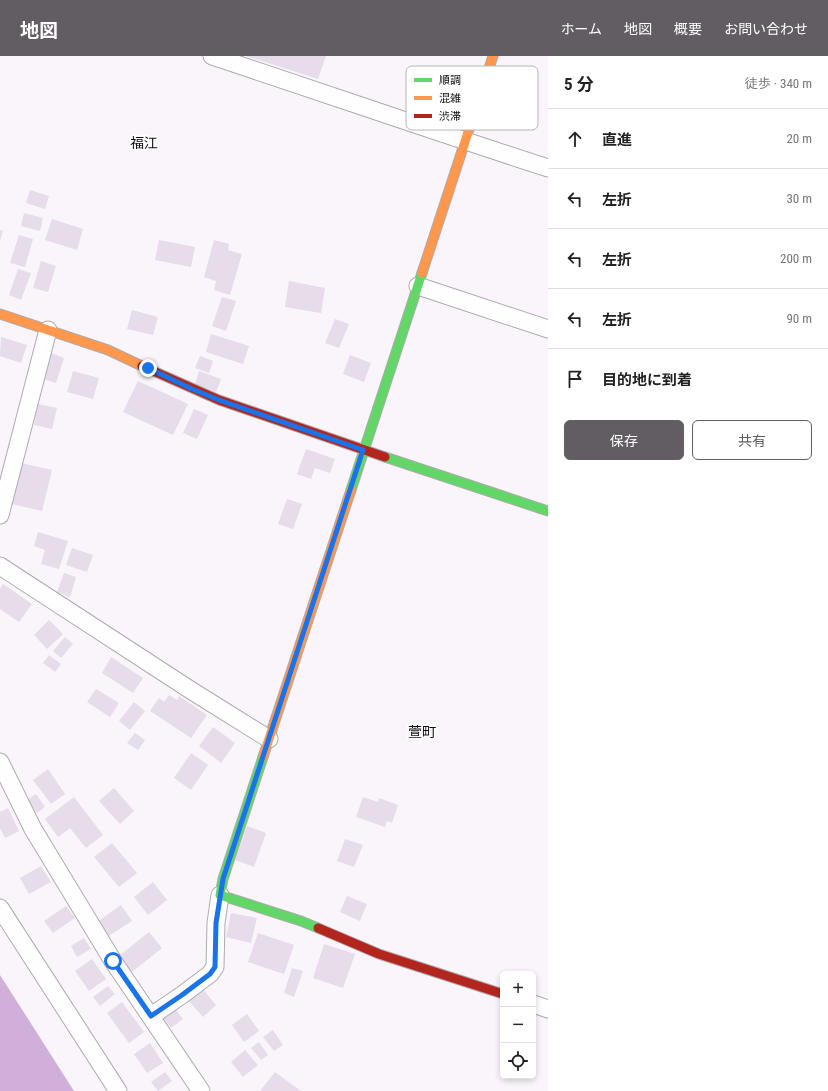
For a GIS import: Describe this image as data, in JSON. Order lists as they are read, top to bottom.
{
  "districts": ["福江", "萱町"],
  "legend": ["順調", "混雑", "渋滞"],
  "page": {
    "header": "地図",
    "nav": [
      "ホーム",
      "地図",
      "概要",
      "お問い合わせ"
    ],
    "heading": ["5 分", "徒歩 · 340 m"],
    "list": [
      ["直進", "20 m"],
      ["左折", "30 m"],
      ["左折", "200 m"],
      ["左折", "90 m"],
      "目的地に到着"
    ],
    "buttons": ["保存", "共有"],
    "map_buttons": ["+", "−"]
  }
}
